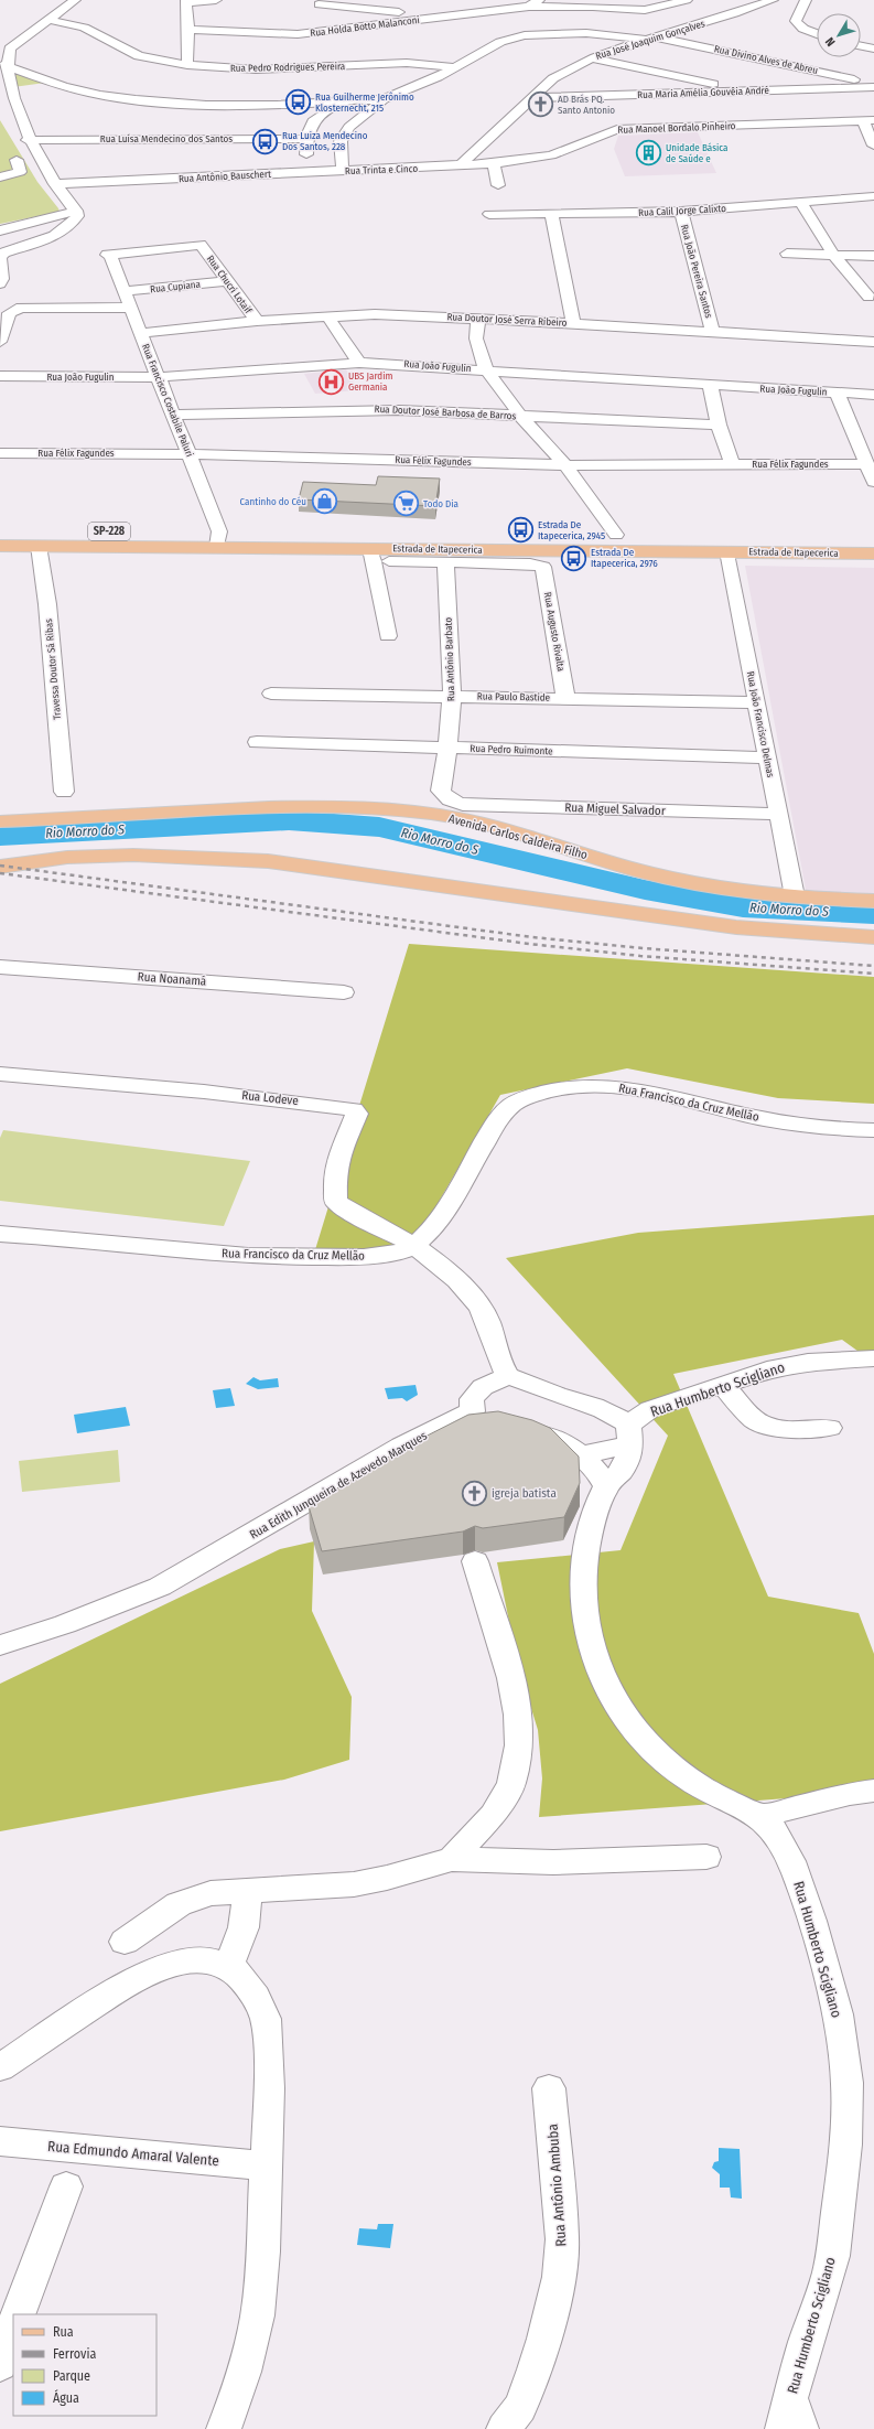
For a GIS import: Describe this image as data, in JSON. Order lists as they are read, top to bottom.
{
  "streets": {
    "main road": ["SP-228", "Estrada de Itapecerica", "Avenida Carlos Caldeira Filho"],
    "street": [
      "Rua Holda Botto Malanconi",
      "Rua José Joaquim Gonçalves",
      "Rua Divino Alves de Abreu",
      "Rua Pedro Rodrigues Pereira",
      "Rua Maria Amélia Gouvêia André",
      "Rua Manoel Bordalo Pinheiro",
      "Rua Luísa Mendecino dos Santos",
      "Rua Trinta e Cinco",
      "Rua Antônio Bauschert",
      "Rua Calil Jorge Calixto",
      "Rua João Pereira Santos",
      "Rua Chucri Lotaif",
      "Rua Cupiana",
      "Rua Doutor José Serra Ribeiro",
      "Rua João Fugulin",
      "Rua Francisco Costabile Paluri",
      "Rua Doutor José Barbosa de Barros",
      "Rua Félix Fagundes",
      "Rua Augusto Rivalta",
      "Rua Antônio Barbato",
      "Travessa Doutor Sá Ribas",
      "Rua Paulo Bastide",
      "Rua João Francisco Delmas",
      "Rua Pedro Ruimonte",
      "Rua Miguel Salvador",
      "Rua Noanamá",
      "Rua Lodeve",
      "Rua Francisco da Cruz Mellão",
      "Rua Humberto Scigliano",
      "Rua Edith Junqueira de Azevedo Marques",
      "Rua Edmundo Amaral Valente",
      "Rua Antônio Ambuba"
    ]
  },
  "crossings": [
    ["Rua José Joaquim Gonçalves", "Rua Divino Alves de Abreu"],
    ["Rua José Joaquim Gonçalves", "Rua Maria Amélia Gouvêia André"],
    ["Rua José Joaquim Gonçalves", "Rua Manoel Bordalo Pinheiro"],
    ["Rua José Joaquim Gonçalves", "Rua Trinta e Cinco"],
    ["Rua Divino Alves de Abreu", "Rua Pedro Rodrigues Pereira"],
    ["Rua Divino Alves de Abreu", "Rua Maria Amélia Gouvêia André"],
    ["Rua Manoel Bordalo Pinheiro", "Rua Trinta e Cinco"],
    ["Rua Trinta e Cinco", "Rua Antônio Bauschert"],
    ["Rua Calil Jorge Calixto", "Rua João Pereira Santos"],
    ["Rua João Pereira Santos", "Rua Doutor José Serra Ribeiro"],
    ["Rua Chucri Lotaif", "Rua Cupiana"],
    ["Rua Chucri Lotaif", "Rua Doutor José Serra Ribeiro"],
    ["Rua Chucri Lotaif", "Rua Francisco Costabile Paluri"],
    ["Rua Cupiana", "Rua Francisco Costabile Paluri"],
    ["Rua Doutor José Serra Ribeiro", "Rua Francisco Costabile Paluri"],
    ["Rua João Fugulin", "Rua Francisco Costabile Paluri"],
    ["Rua Francisco Costabile Paluri", "Rua Doutor José Barbosa de Barros"],
    ["Rua Francisco Costabile Paluri", "Rua Félix Fagundes"],
    ["Rua Francisco Costabile Paluri", "Estrada de Itapecerica"],
    ["Estrada de Itapecerica", "Travessa Doutor Sá Ribas"],
    ["Estrada de Itapecerica", "Rua João Francisco Delmas"],
    ["Rua Augusto Rivalta", "Rua Antônio Barbato"],
    ["Rua Augusto Rivalta", "Rua Paulo Bastide"],
    ["Rua Antônio Barbato", "Rua Paulo Bastide"],
    ["Rua Antônio Barbato", "Rua Pedro Ruimonte"],
    ["Rua Antônio Barbato", "Rua Miguel Salvador"],
    ["Rua Paulo Bastide", "Rua João Francisco Delmas"],
    ["Rua João Francisco Delmas", "Rua Pedro Ruimonte"],
    ["Rua João Francisco Delmas", "Rua Miguel Salvador"],
    ["Rua João Francisco Delmas", "Avenida Carlos Caldeira Filho"],
    ["Rua Lodeve", "Rua Francisco da Cruz Mellão"]
  ],
  "water": ["Rio Morro do S"],
  "places": {
    "bus stop": [
      "Rua Guilherme Jerônimo Klosternecht, 215",
      "Rua Luiza Mendecino Dos Santos, 228",
      "Estrada De Itapecerica, 2945",
      "Estrada De Itapecerica, 2976"
    ],
    "church": ["AD Brás PQ. Santo Antonio", "igreja batista"],
    "building": ["Unidade Básica de Saúde e"],
    "hospital": ["UBS Jardim Germania"],
    "shop": ["Cantinho do Céu"],
    "supermarket": ["Todo Dia"]
  },
  "legend": [
    "Rua",
    "Ferrovia",
    "Parque",
    "Água"
  ],
  "north": "bottom left"
}
